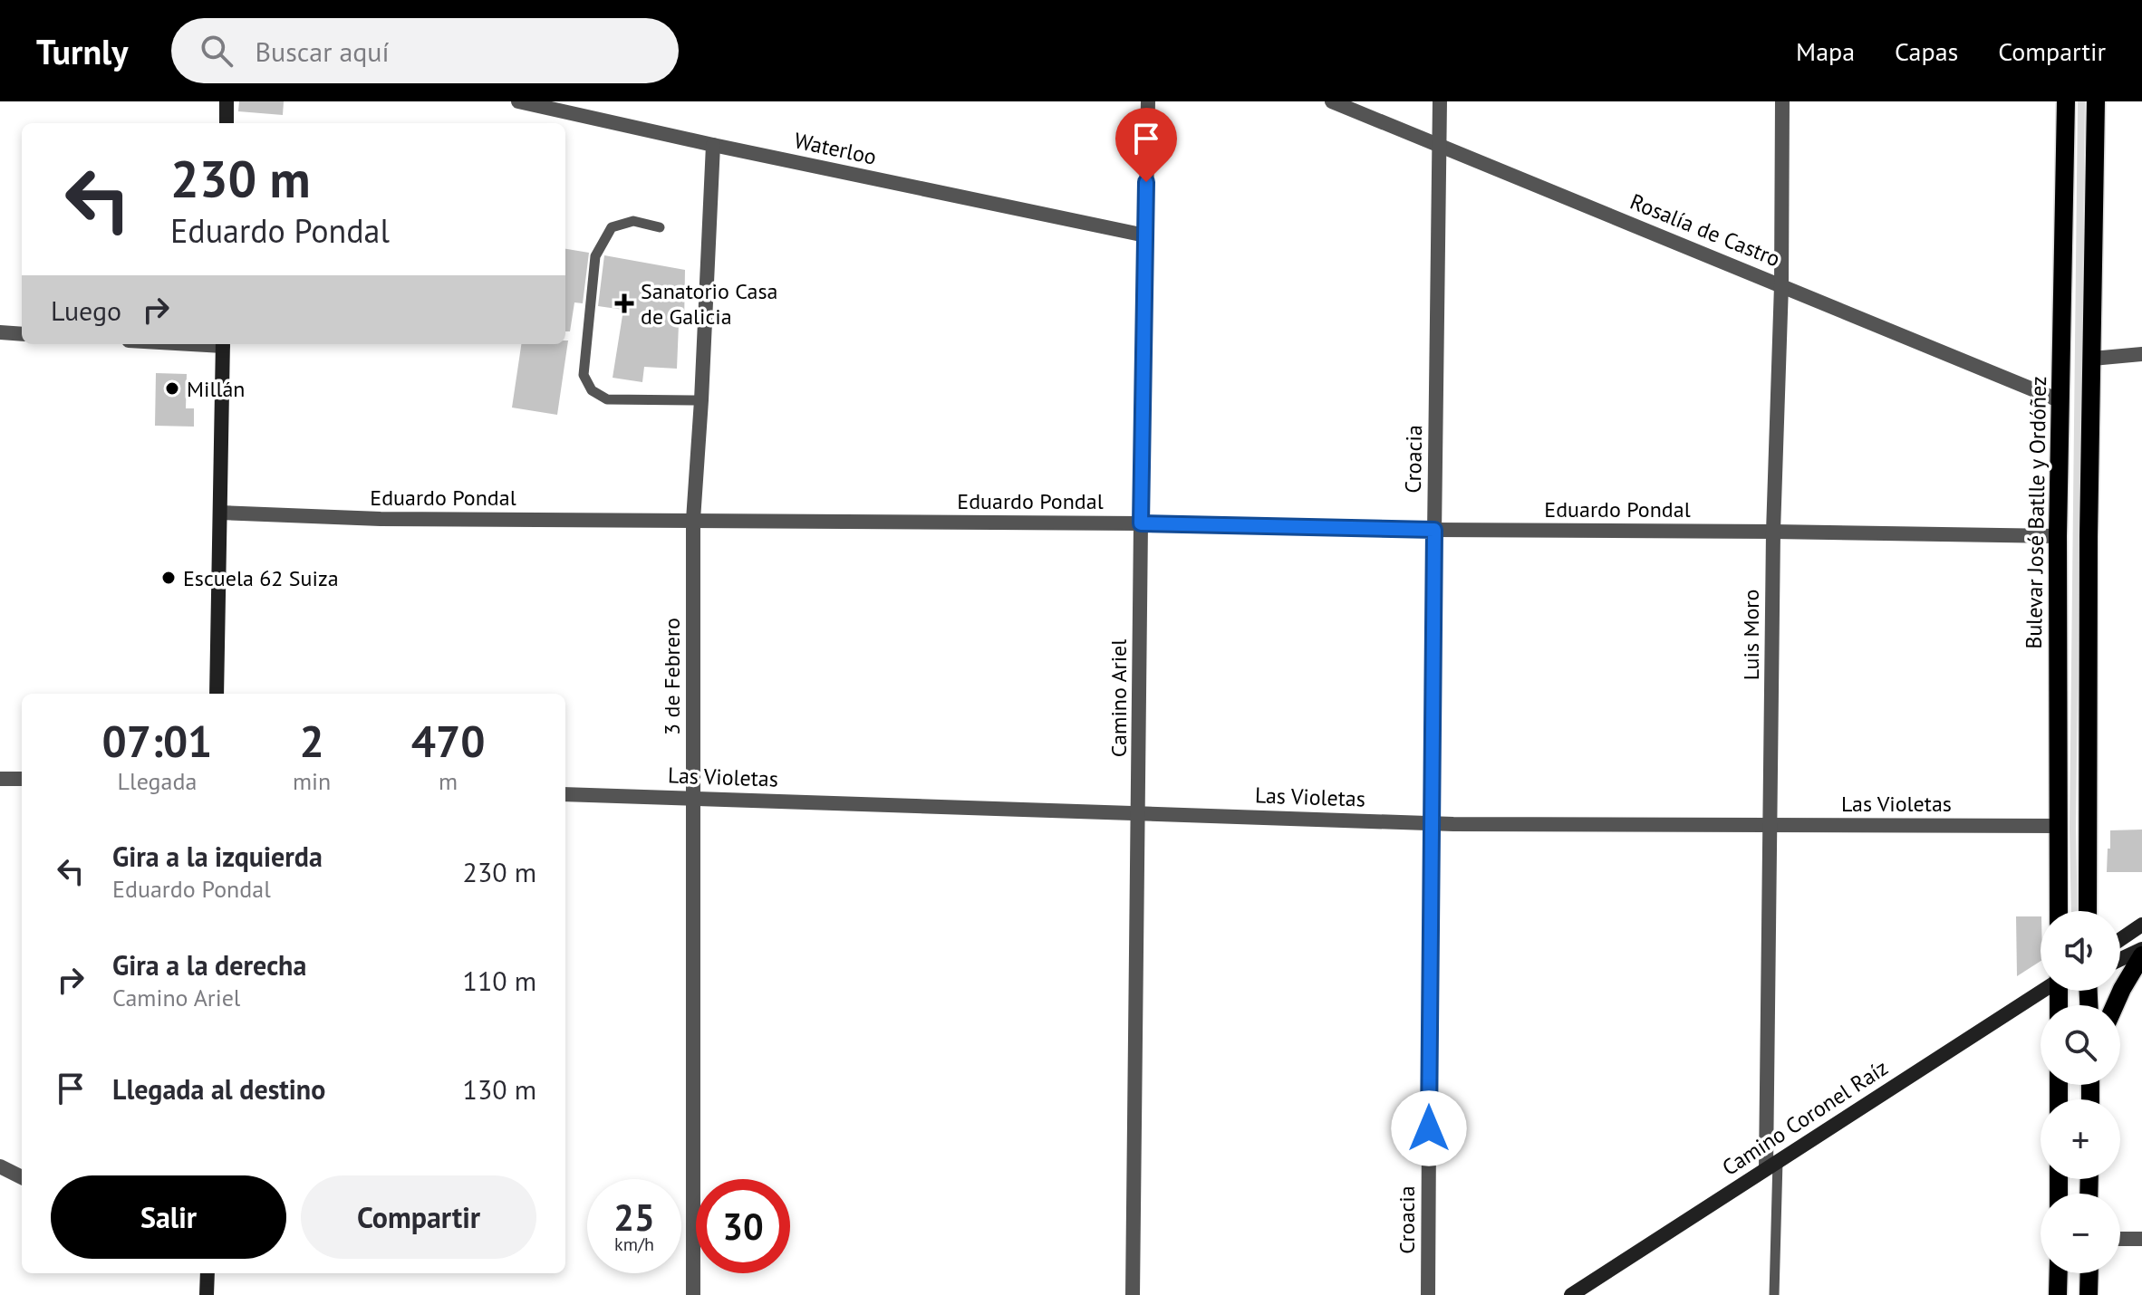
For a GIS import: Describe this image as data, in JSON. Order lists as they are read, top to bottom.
{
  "streets": {
    "main road": ["Bulevar José Batlle y Ordóñez"],
    "street": [
      "Waterloo",
      "Rosalía de Castro",
      "Croacia",
      "Eduardo Pondal",
      "Luis Moro",
      "3 de Febrero",
      "Camino Ariel",
      "Las Violetas",
      "Camino Coronel Raíz"
    ]
  },
  "crossings": [
    ["Waterloo", "3 de Febrero"],
    ["Waterloo", "Camino Ariel"],
    ["Rosalía de Castro", "Croacia"],
    ["Rosalía de Castro", "Bulevar José Batlle y Ordóñez"],
    ["Rosalía de Castro", "Luis Moro"],
    ["Croacia", "Eduardo Pondal"],
    ["Croacia", "Las Violetas"],
    ["Eduardo Pondal", "Bulevar José Batlle y Ordóñez"],
    ["Eduardo Pondal", "Luis Moro"],
    ["Eduardo Pondal", "3 de Febrero"],
    ["Eduardo Pondal", "Camino Ariel"],
    ["Bulevar José Batlle y Ordóñez", "Las Violetas"],
    ["Luis Moro", "Las Violetas"],
    ["Luis Moro", "Camino Coronel Raíz"],
    ["3 de Febrero", "Las Violetas"],
    ["Camino Ariel", "Las Violetas"]
  ],
  "places": {
    "health": ["Sanatorio Casa de Galicia"],
    "other": ["Millán", "Escuela 62 Suiza"]
  },
  "page": {
    "header": "Turnly",
    "search": "Buscar aquí",
    "nav": ["Mapa", "Capas", "Compartir"],
    "turn": ["230 m", "Eduardo Pondal"],
    "then": "Luego",
    "eta": [
      "07:01",
      "Llegada",
      "2",
      "min",
      "470",
      "m"
    ],
    "list": [
      {
        "name": "Gira a la izquierda",
        "note": "Eduardo Pondal",
        "value": "230 m"
      },
      {
        "name": "Gira a la derecha",
        "note": "Camino Ariel",
        "value": "110 m"
      },
      {
        "name": "Llegada al destino",
        "value": "130 m"
      }
    ],
    "map_buttons": ["+", "−"],
    "buttons": ["Salir", "Compartir"],
    "speed": "25 km/h",
    "limit": "30"
  }
}
